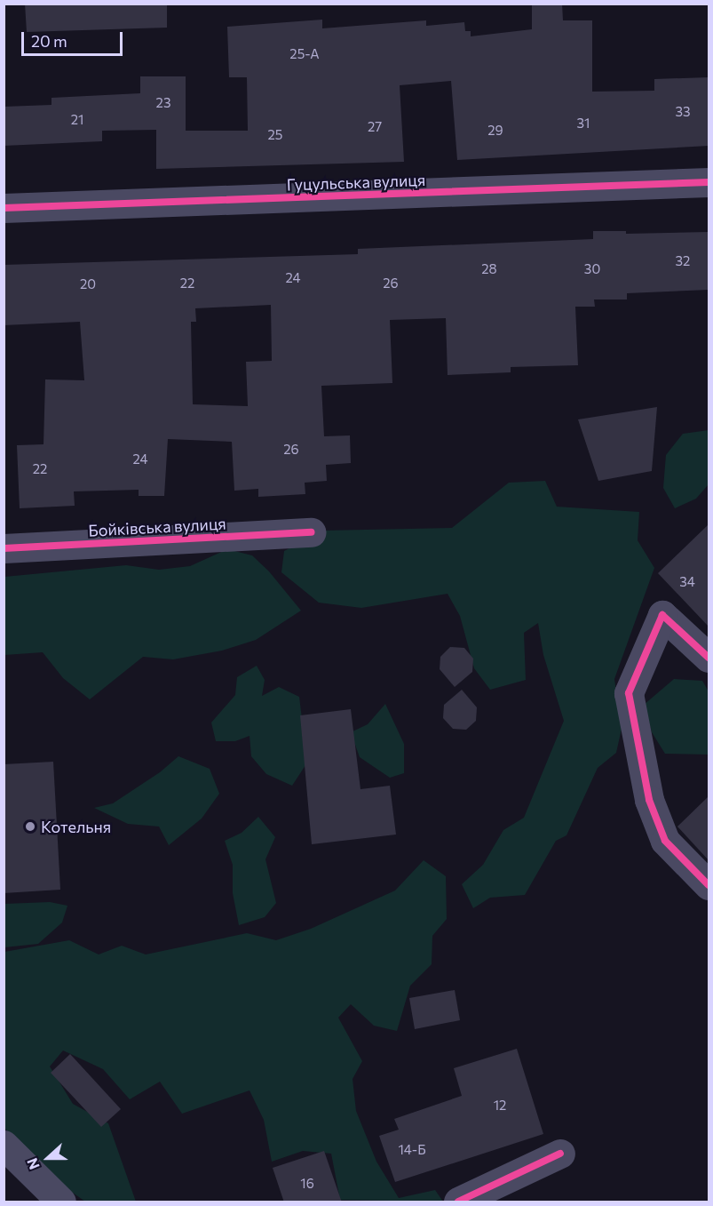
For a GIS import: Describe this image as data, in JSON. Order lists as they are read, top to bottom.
{
  "streets": {
    "street": ["Гуцульська вулиця", "Бойківська вулиця"]
  },
  "places": ["Котельня"],
  "house_numbers": [
    "25-А",
    "23",
    "33",
    "21",
    "31",
    "27",
    "29",
    "25",
    "32",
    "28",
    "30",
    "24",
    "22",
    "26",
    "20",
    "26",
    "24",
    "22",
    "34",
    "12",
    "14-Б",
    "16"
  ],
  "scale_bar": "20 m",
  "north": "left"
}
